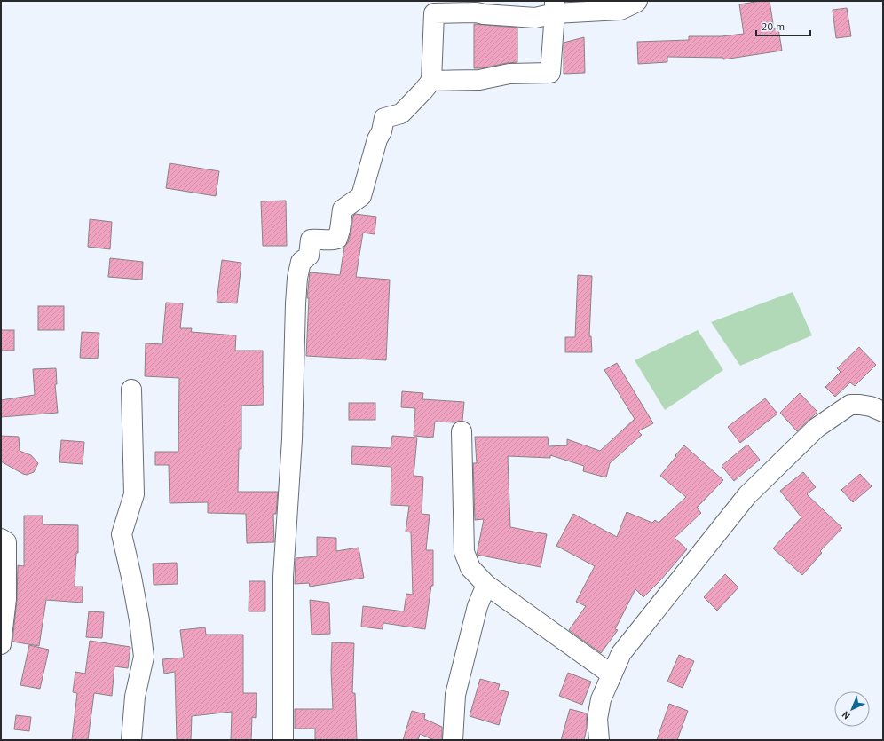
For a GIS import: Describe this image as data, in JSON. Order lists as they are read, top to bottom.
{
  "scale_bar": "20 m",
  "north": "bottom left"
}
